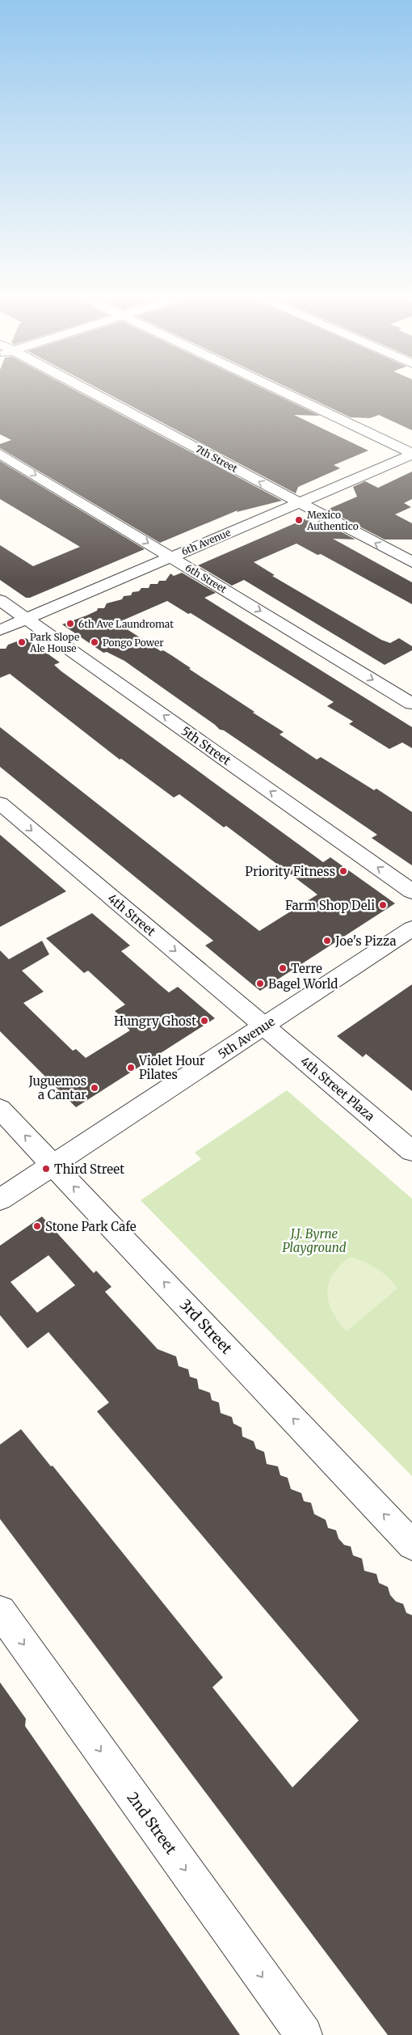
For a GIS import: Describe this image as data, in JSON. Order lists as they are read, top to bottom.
{
  "streets": {
    "street": [
      "7th Street",
      "6th Avenue",
      "6th Street",
      "5th Street",
      "4th Street",
      "5th Avenue",
      "4th Street Plaza",
      "3rd Street",
      "2nd Street"
    ]
  },
  "crossings": [
    ["7th Street", "6th Avenue"],
    ["6th Avenue", "6th Street"],
    ["6th Avenue", "5th Street"],
    ["4th Street", "5th Avenue"],
    ["4th Street", "4th Street Plaza"],
    ["5th Avenue", "4th Street Plaza"],
    ["5th Avenue", "3rd Street"]
  ],
  "one_way": [
    "6th Street",
    "5th Street",
    "4th Street",
    "3rd Street",
    "2nd Street"
  ],
  "parks": ["J.J. Byrne Playground"],
  "places": [
    "Mexico Authentico",
    "6th Ave Laundromat",
    "Park Slope Ale House",
    "Pongo Power",
    "Priority Fitness",
    "Farm Shop Deli",
    "Joe's Pizza",
    "Terre",
    "Bagel World",
    "Hungry Ghost",
    "Violet Hour Pilates",
    "Juguemos a Cantar",
    "Third Street",
    "Stone Park Cafe"
  ]
}
